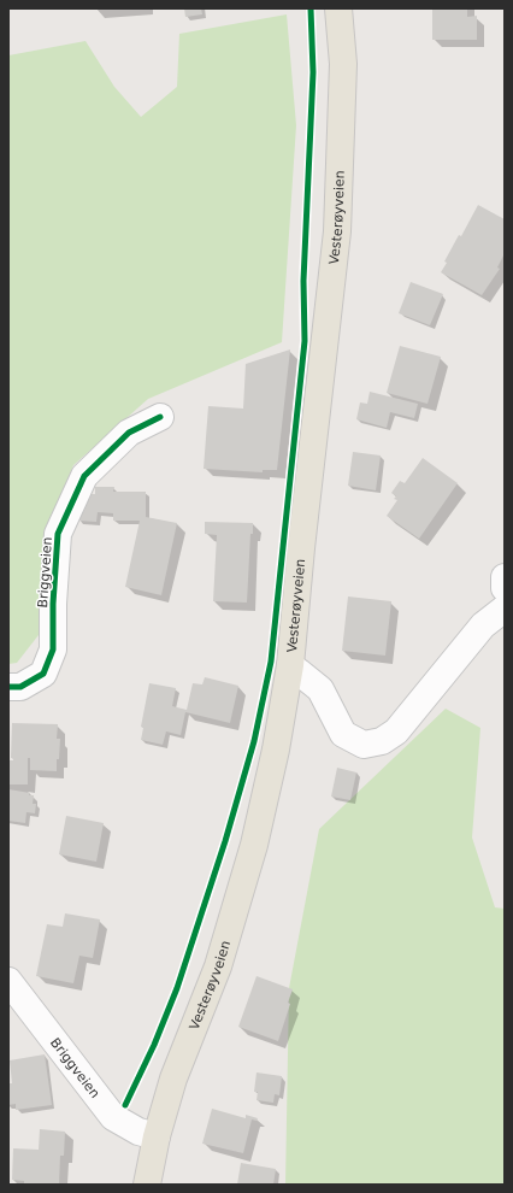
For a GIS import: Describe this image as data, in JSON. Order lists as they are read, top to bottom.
{
  "streets": {
    "main road": ["Vesterøyveien"],
    "street": ["Briggveien"]
  },
  "crossings": [
    ["Vesterøyveien", "Briggveien"]
  ]
}
